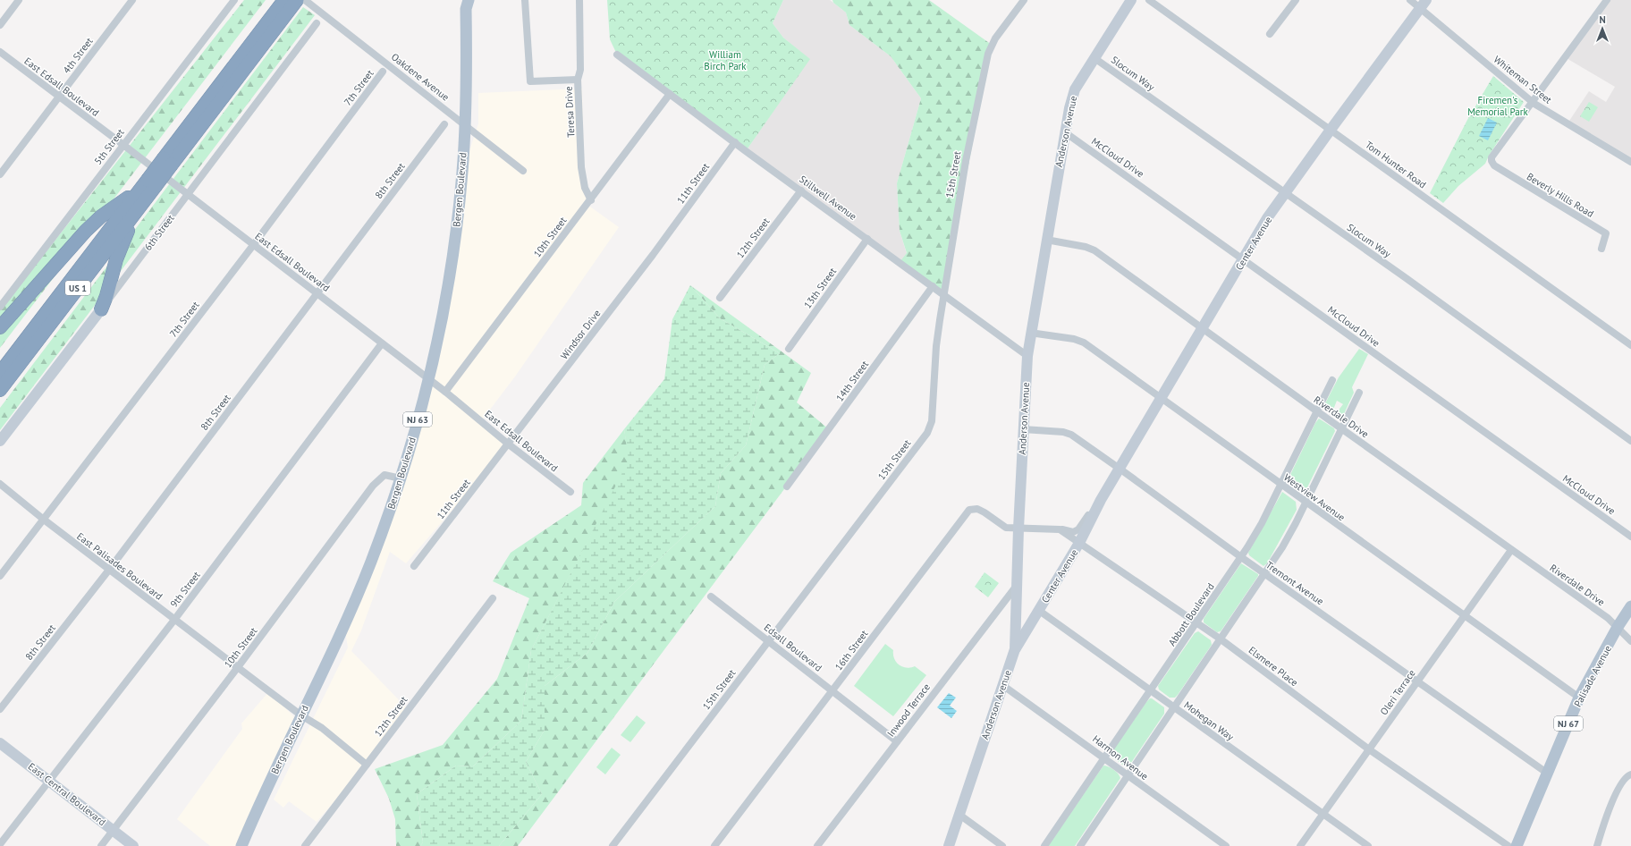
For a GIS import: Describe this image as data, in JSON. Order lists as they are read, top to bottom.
{
  "streets": {
    "highway": ["US 1"],
    "main road": [
      "Anderson Avenue",
      "Bergen Boulevard",
      "6th Street",
      "Center Avenue",
      "NJ 63",
      "Palisade Avenue",
      "NJ 67",
      "East Central Boulevard"
    ],
    "street": [
      "4th Street",
      "Slocum Way",
      "Oakdene Avenue",
      "Whiteman Street",
      "East Edsall Boulevard",
      "7th Street",
      "Teresa Drive",
      "5th Street",
      "McCloud Drive",
      "Tom Hunter Road",
      "15th Street",
      "8th Street",
      "11th Street",
      "Beverly Hills Road",
      "Stillwell Avenue",
      "10th Street",
      "12th Street",
      "13th Street",
      "Windsor Drive",
      "14th Street",
      "Riverdale Drive",
      "Westview Avenue",
      "East Palisades Boulevard",
      "Tremont Avenue",
      "9th Street",
      "Abbott Boulevard",
      "Edsall Boulevard",
      "16th Street",
      "Elsmere Place",
      "Oleri Terrace",
      "Inwood Terrace",
      "Mohegan Way",
      "Harmon Avenue"
    ]
  },
  "crossings": [
    ["4th Street", "East Edsall Boulevard"],
    ["Slocum Way", "Anderson Avenue"],
    ["Slocum Way", "Center Avenue"],
    ["Oakdene Avenue", "Bergen Boulevard"],
    ["Oakdene Avenue", "US 1"],
    ["Whiteman Street", "Beverly Hills Road"],
    ["Whiteman Street", "Center Avenue"],
    ["East Edsall Boulevard", "7th Street"],
    ["East Edsall Boulevard", "5th Street"],
    ["East Edsall Boulevard", "8th Street"],
    ["East Edsall Boulevard", "11th Street"],
    ["East Edsall Boulevard", "Bergen Boulevard"],
    ["East Edsall Boulevard", "6th Street"],
    ["East Edsall Boulevard", "10th Street"],
    ["East Edsall Boulevard", "Windsor Drive"],
    ["East Edsall Boulevard", "9th Street"],
    ["7th Street", "East Palisades Boulevard"],
    ["Teresa Drive", "10th Street"],
    ["Anderson Avenue", "McCloud Drive"],
    ["Anderson Avenue", "Stillwell Avenue"],
    ["Anderson Avenue", "Center Avenue"],
    ["Anderson Avenue", "Riverdale Drive"],
    ["Anderson Avenue", "Westview Avenue"],
    ["Anderson Avenue", "Tremont Avenue"],
    ["Anderson Avenue", "16th Street"],
    ["Anderson Avenue", "Inwood Terrace"],
    ["Anderson Avenue", "Harmon Avenue"],
    ["McCloud Drive", "Center Avenue"],
    ["Tom Hunter Road", "Center Avenue"],
    ["15th Street", "Stillwell Avenue"],
    ["15th Street", "Edsall Boulevard"],
    ["8th Street", "East Palisades Boulevard"],
    ["11th Street", "Stillwell Avenue"],
    ["11th Street", "Windsor Drive"],
    ["Bergen Boulevard", "10th Street"],
    ["Bergen Boulevard", "East Palisades Boulevard"],
    ["Stillwell Avenue", "10th Street"],
    ["Stillwell Avenue", "12th Street"],
    ["Stillwell Avenue", "13th Street"],
    ["Stillwell Avenue", "14th Street"],
    ["10th Street", "East Palisades Boulevard"],
    ["10th Street", "East Central Boulevard"],
    ["12th Street", "East Palisades Boulevard"],
    ["Center Avenue", "Riverdale Drive"],
    ["Center Avenue", "Westview Avenue"],
    ["Center Avenue", "Tremont Avenue"],
    ["Center Avenue", "Elsmere Place"],
    ["Center Avenue", "Mohegan Way"],
    ["Riverdale Drive", "Abbott Boulevard"],
    ["Riverdale Drive", "Palisade Avenue"],
    ["Riverdale Drive", "Oleri Terrace"],
    ["Westview Avenue", "Abbott Boulevard"],
    ["Westview Avenue", "Palisade Avenue"],
    ["Westview Avenue", "Oleri Terrace"],
    ["East Palisades Boulevard", "9th Street"],
    ["Tremont Avenue", "Abbott Boulevard"],
    ["Tremont Avenue", "Palisade Avenue"],
    ["Tremont Avenue", "Oleri Terrace"],
    ["9th Street", "East Central Boulevard"],
    ["Abbott Boulevard", "Elsmere Place"],
    ["Abbott Boulevard", "Mohegan Way"],
    ["Abbott Boulevard", "Harmon Avenue"],
    ["Edsall Boulevard", "16th Street"],
    ["Edsall Boulevard", "Inwood Terrace"],
    ["Elsmere Place", "Oleri Terrace"],
    ["Oleri Terrace", "Mohegan Way"]
  ],
  "parks": ["William Birch Park", "Firemen's Memorial Park"],
  "north": "top"
}
